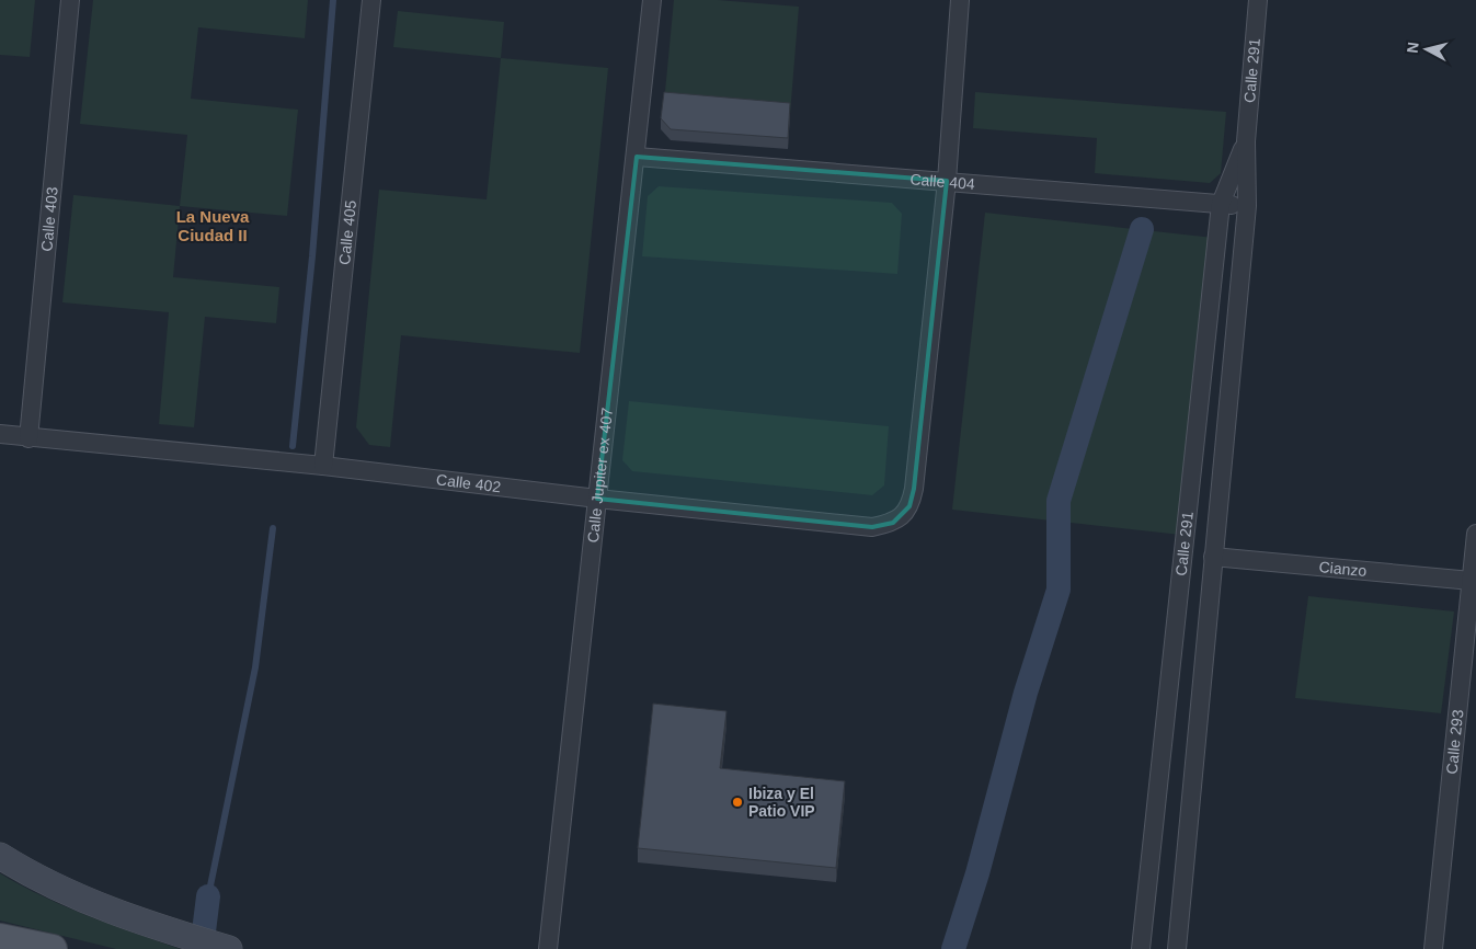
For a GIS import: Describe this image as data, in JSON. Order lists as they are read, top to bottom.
{
  "streets": {
    "street": [
      "Calle 291",
      "Calle 404",
      "Calle 403",
      "Calle 405",
      "Calle Jupiter ex 407",
      "Calle 402",
      "Cianzo",
      "Calle 293"
    ]
  },
  "crossings": [
    ["Calle 291", "Calle 404"],
    ["Calle 291", "Cianzo"],
    ["Calle 404", "Calle Jupiter ex 407"],
    ["Calle 404", "Calle 402"],
    ["Calle 403", "Calle 402"],
    ["Calle 405", "Calle 402"],
    ["Calle Jupiter ex 407", "Calle 402"],
    ["Cianzo", "Calle 293"]
  ],
  "districts": ["La Nueva Ciudad II"],
  "places": ["Ibiza y El Patio VIP"],
  "north": "left"
}
